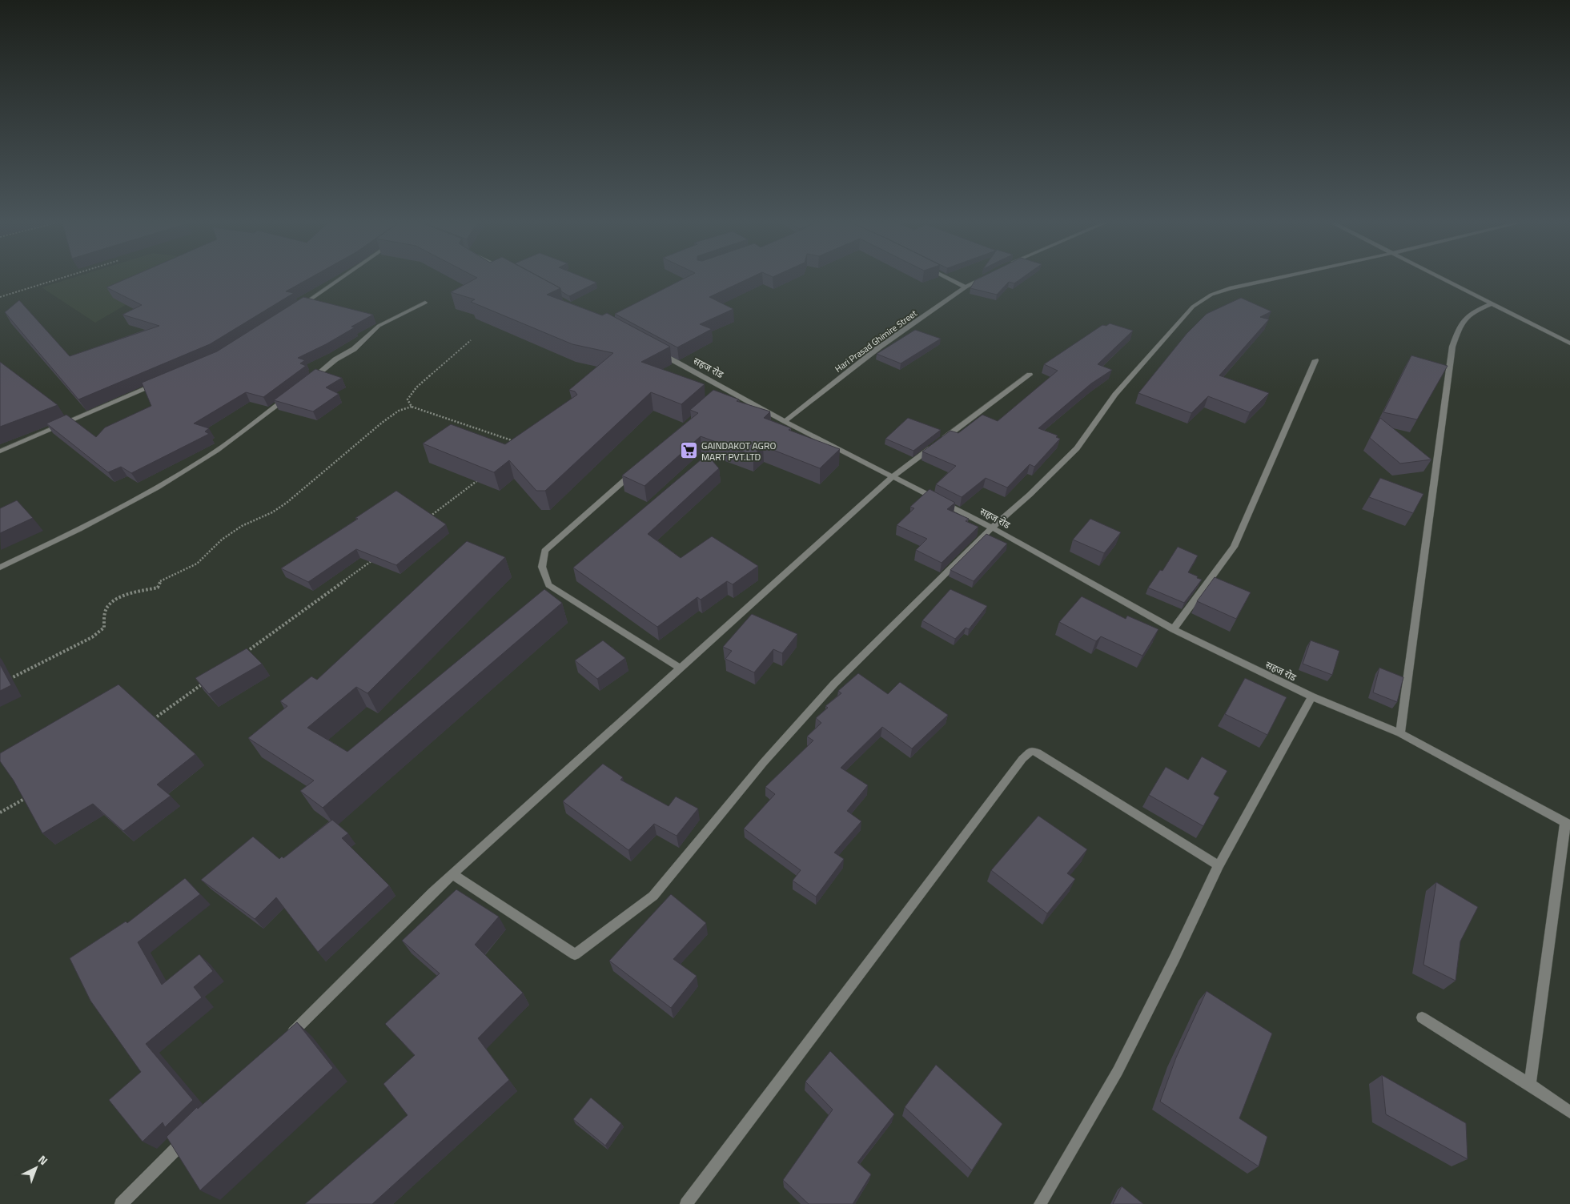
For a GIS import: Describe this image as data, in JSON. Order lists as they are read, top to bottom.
{
  "streets": {
    "street": ["Hari Prasad Ghimire Street", "सहज रोड"]
  },
  "crossings": [
    ["Hari Prasad Ghimire Street", "सहज रोड"]
  ],
  "places": {
    "supermarket": ["GAINDAKOT AGRO MART PVT.LTD"]
  },
  "north": "top right"
}
